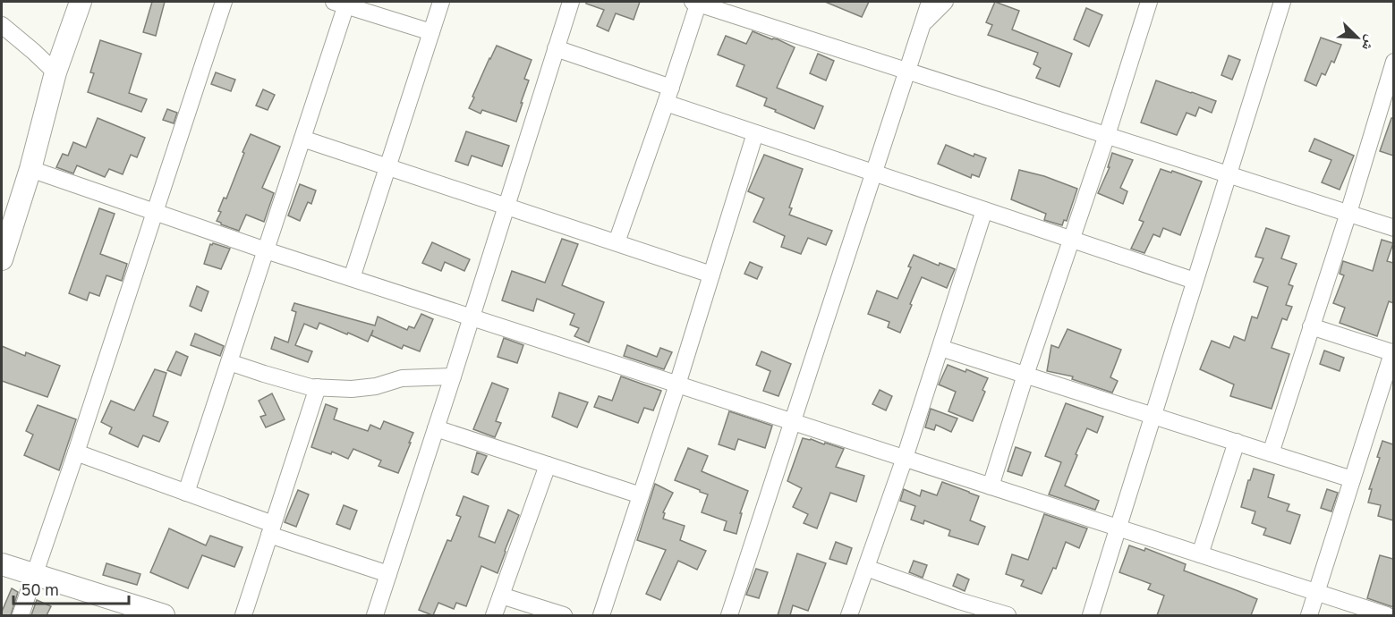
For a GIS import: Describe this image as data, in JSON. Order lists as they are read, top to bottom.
{
  "scale_bar": "50 m",
  "north": "bottom right"
}
